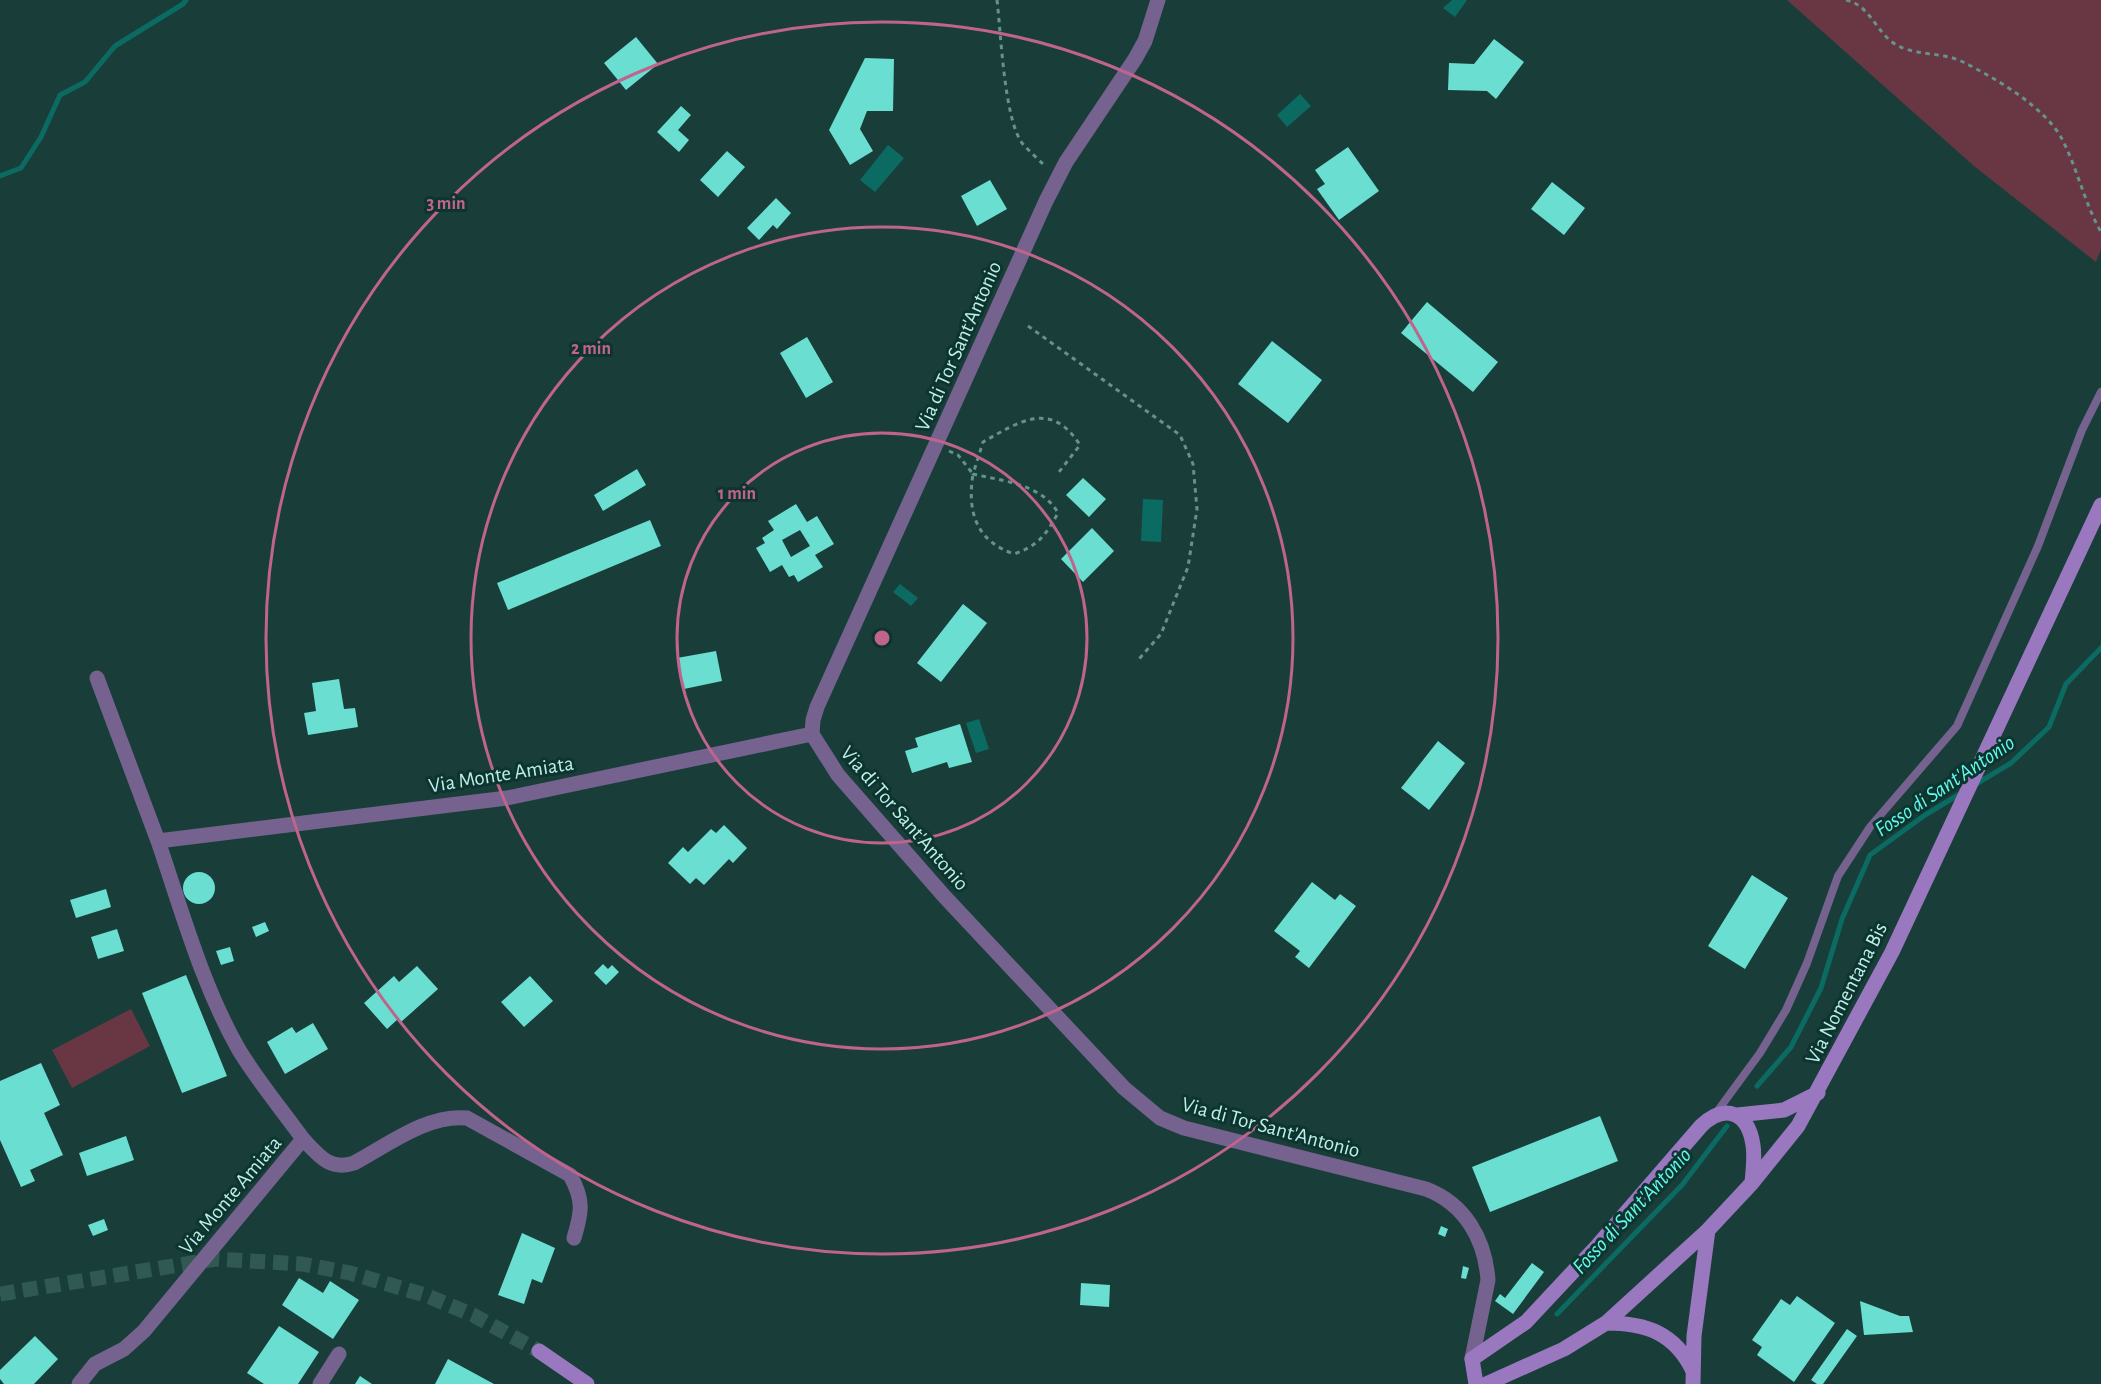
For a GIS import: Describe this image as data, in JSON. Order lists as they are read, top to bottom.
{
  "streets": {
    "main road": ["Via di Tor Sant'Antonio", "Via Nomentana Bis"],
    "street": ["Via Monte Amiata"]
  },
  "crossings": [
    ["Via di Tor Sant'Antonio", "Via Monte Amiata"]
  ],
  "water": ["Fosso di Sant'Antonio"],
  "rings": ["3 min", "2 min", "1 min"]
}
